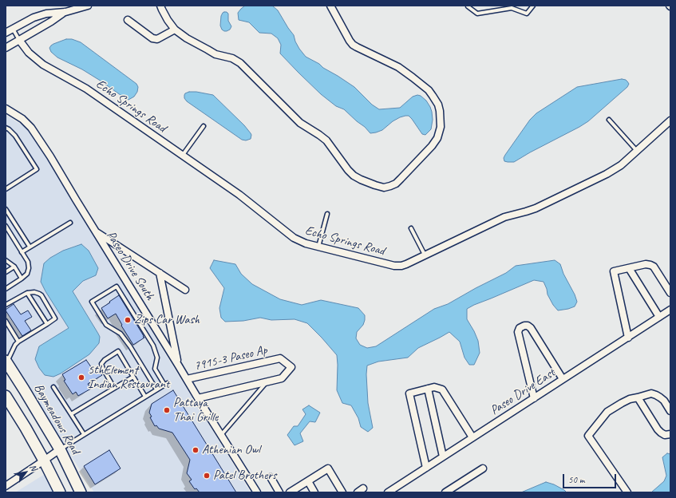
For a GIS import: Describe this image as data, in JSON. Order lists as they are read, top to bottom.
{
  "streets": {
    "main road": ["Baymeadows Road"],
    "street": [
      "Echo Springs Road",
      "Paseo Drive South",
      "7915-3 Paseo Ap",
      "Paseo Drive East"
    ]
  },
  "crossings": [
    ["Paseo Drive South", "7915-3 Paseo Ap"]
  ],
  "places": [
    "Zips Car Wash",
    "5thElement Indian Restaurant",
    "Pattaya Thai Grille",
    "Athenian Owl",
    "Patel Brothers"
  ],
  "scale_bar": "50 m",
  "north": "top right"
}
